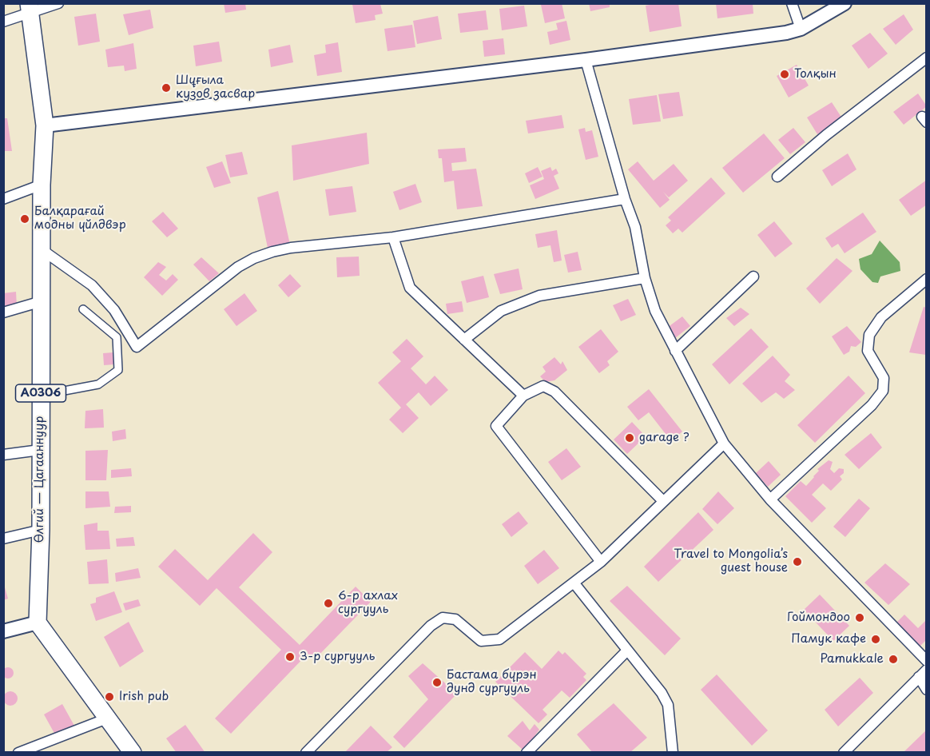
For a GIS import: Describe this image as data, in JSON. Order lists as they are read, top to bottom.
{
  "streets": {
    "highway": ["A0306", "Өлгий — Цагааннуур"]
  },
  "places": [
    "Толқын",
    "Шұғыла кузов засвар",
    "Балқарағай модны үйлдвэр",
    "garage ?",
    "Travel to Mongolia’s guest house",
    "6-р ахлах сургууль",
    "Гоймондоо",
    "Памук кафе",
    "3-р сургууль",
    "Pamukkale",
    "Бастама бүрэн дунд сургууль",
    "Irish pub"
  ]
}
